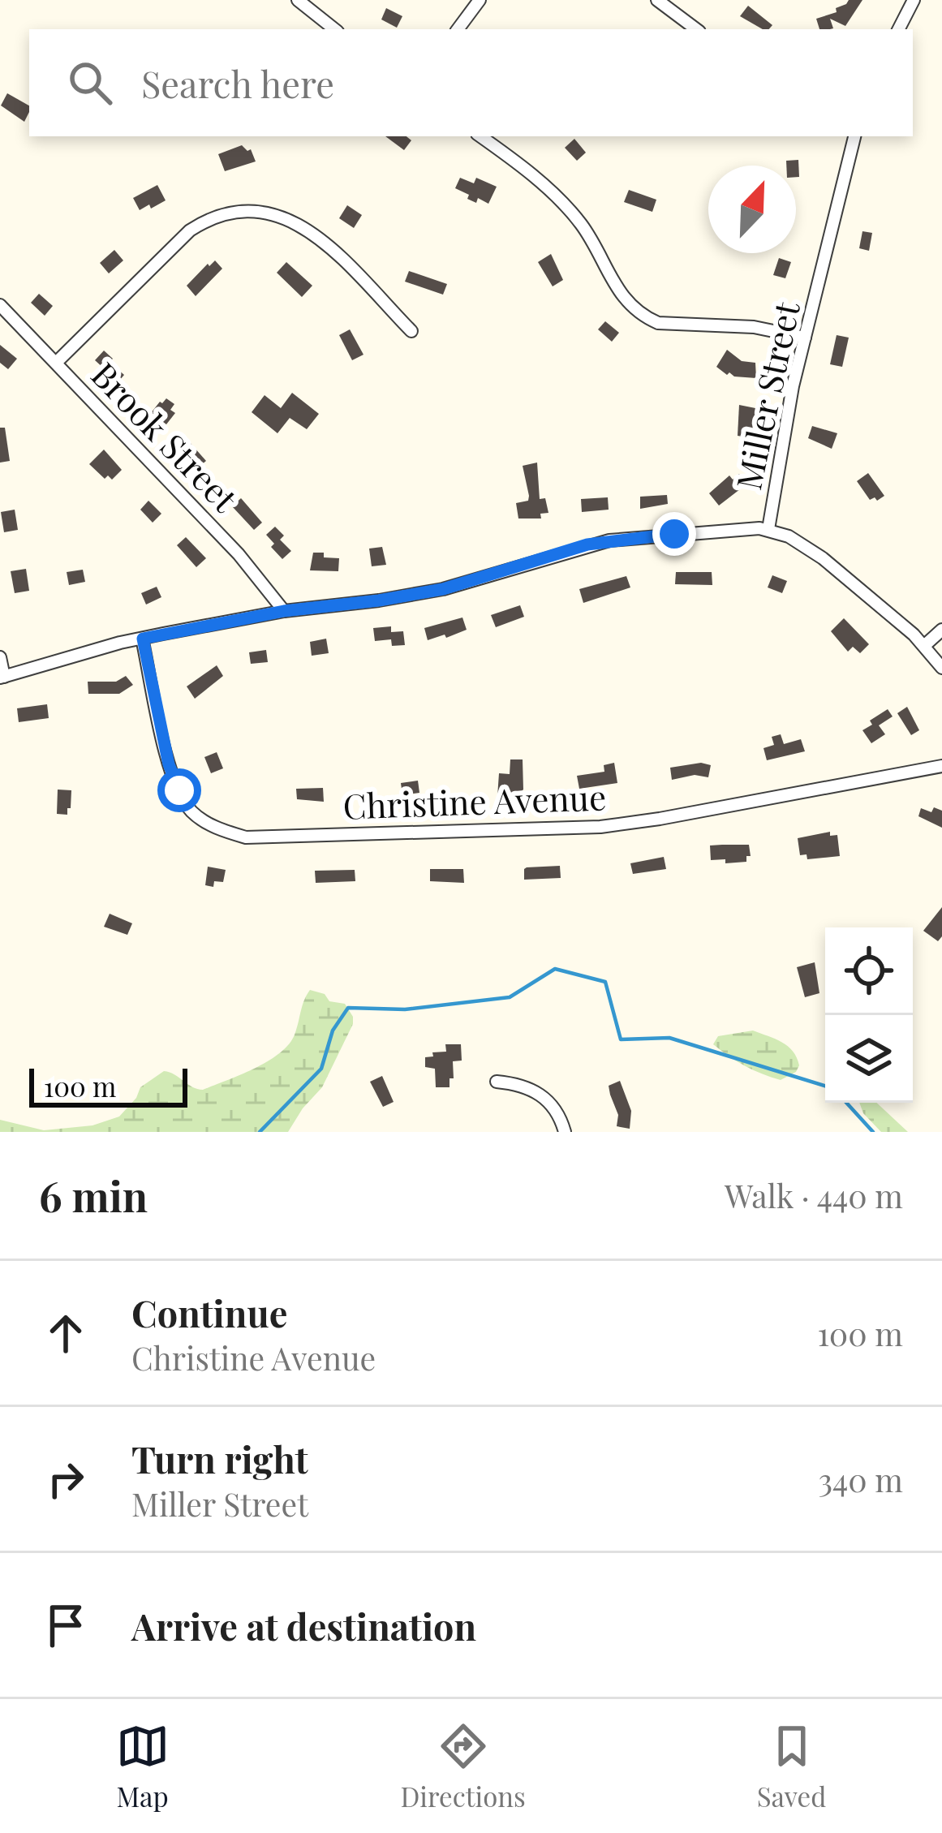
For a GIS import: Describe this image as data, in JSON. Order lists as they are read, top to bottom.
{
  "streets": {
    "street": ["Miller Street", "Brook Street", "Christine Avenue"]
  },
  "crossings": [
    ["Miller Street", "Brook Street"],
    ["Miller Street", "Christine Avenue"]
  ],
  "scale_bar": "100 m",
  "north": "top right",
  "page": {
    "search": "Search here",
    "scale": "100 m",
    "heading": ["6 min", "Walk · 440 m"],
    "list": [
      ["Continue", "Christine Avenue", "100 m"],
      ["Turn right", "Miller Street", "340 m"],
      "Arrive at destination"
    ],
    "nav": ["Map", "Directions", "Saved"]
  }
}
